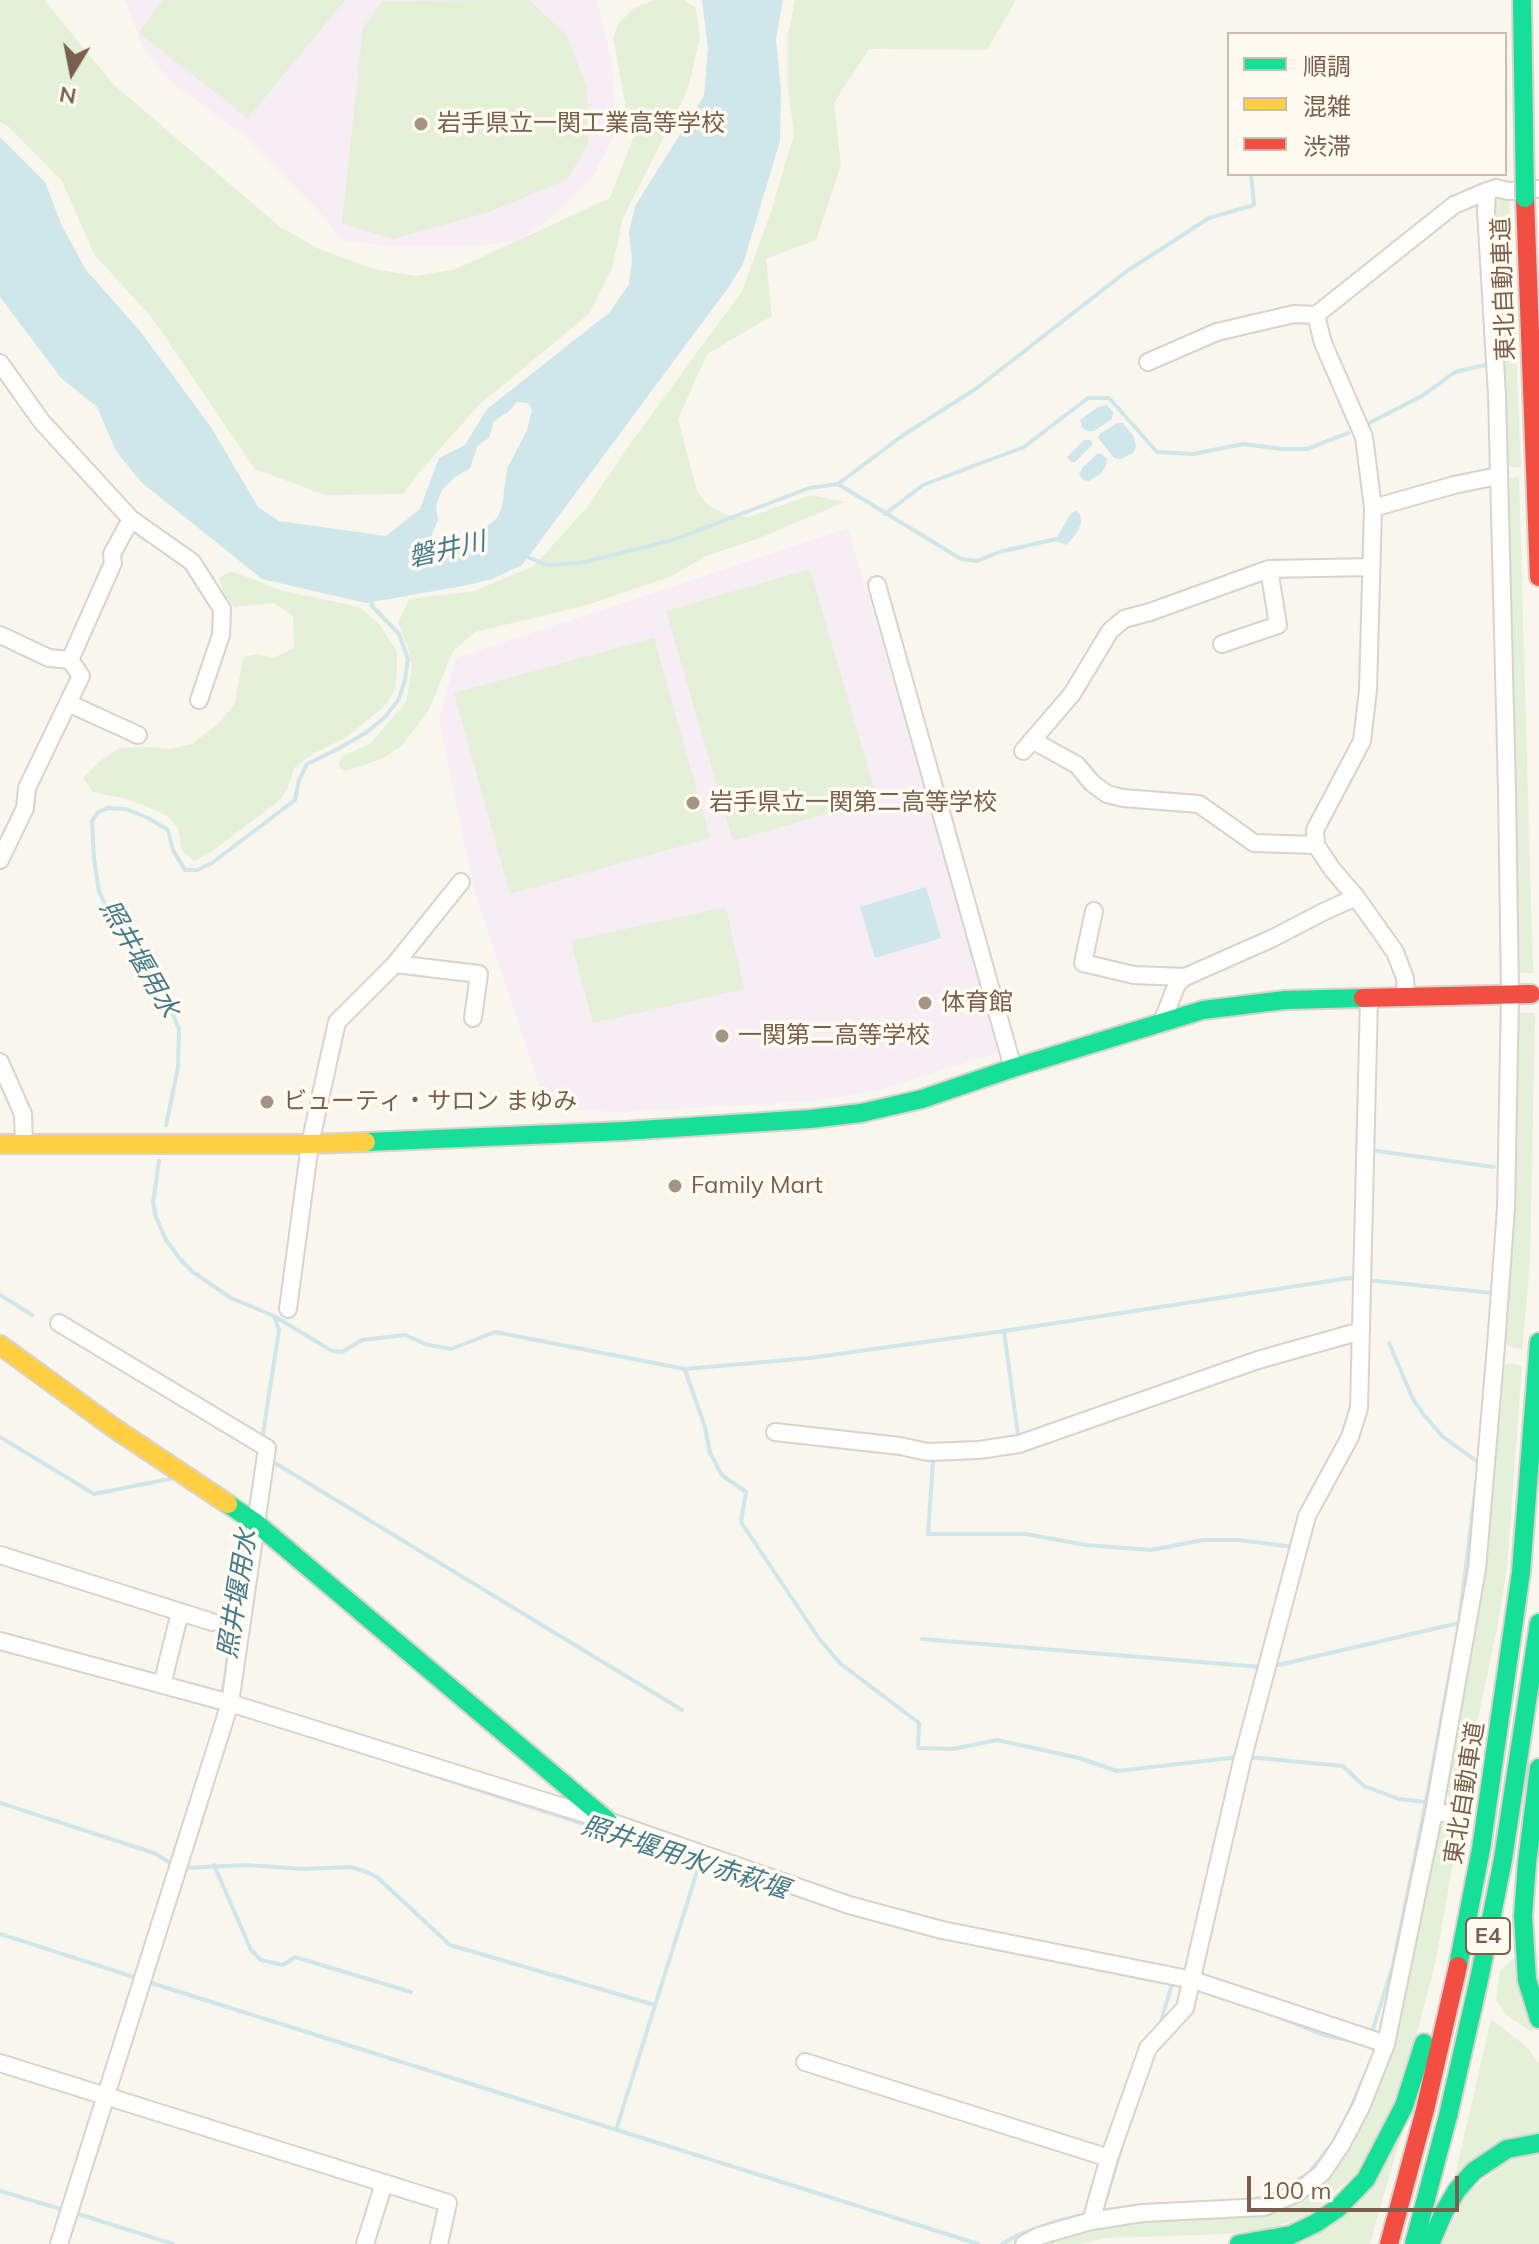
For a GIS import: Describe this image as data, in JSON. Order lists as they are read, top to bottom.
{
  "streets": {
    "main road": ["東北自動車道", "E4"]
  },
  "water": ["磐井川", "照井堰用水", "照井堰用水/赤萩堰"],
  "places": [
    "岩手県立一関工業高等学校",
    "岩手県立一関第二高等学校",
    "体育館",
    "一関第二高等学校",
    "ビューティ・サロン まゆみ",
    "Family Mart"
  ],
  "legend": ["順調", "混雑", "渋滞"],
  "scale_bar": "100 m",
  "north": "bottom"
}
